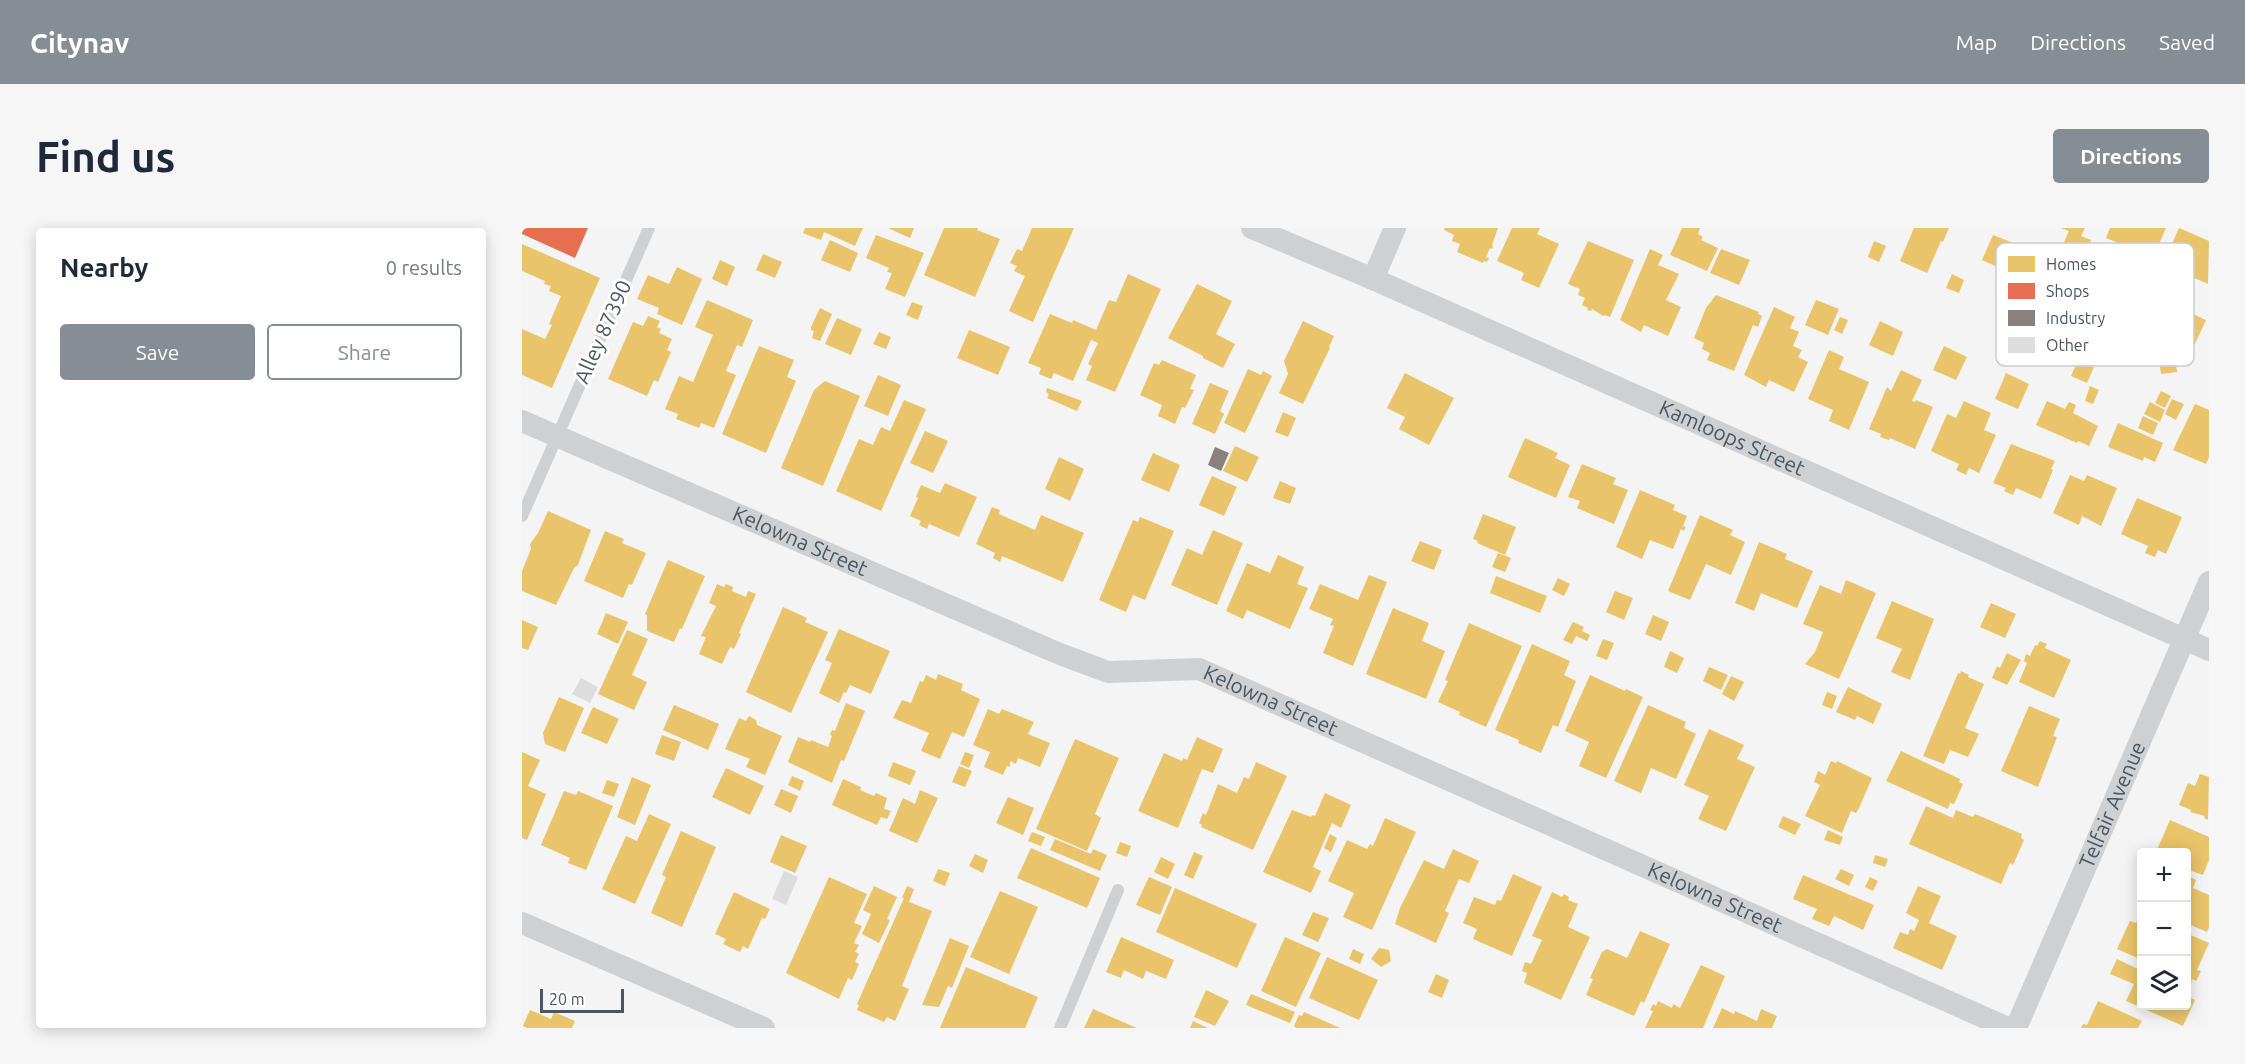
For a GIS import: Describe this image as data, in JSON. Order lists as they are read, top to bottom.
{
  "streets": {
    "street": ["Kamloops Street", "Kelowna Street", "Telfair Avenue"],
    "lane": ["Alley 87390"]
  },
  "crossings": [
    ["Alley 87390", "Kelowna Street"],
    ["Kamloops Street", "Telfair Avenue"]
  ],
  "legend": [
    "Homes",
    "Shops",
    "Industry",
    "Other"
  ],
  "scale_bar": "20 m",
  "page": {
    "header": "Citynav",
    "nav": ["Map", "Directions", "Saved"],
    "buttons": [
      "Directions",
      ["Save", "Share"]
    ],
    "title": "Find us",
    "heading": ["Nearby", "0 results"],
    "map_buttons": ["+", "−"],
    "scale": "20 m"
  }
}
